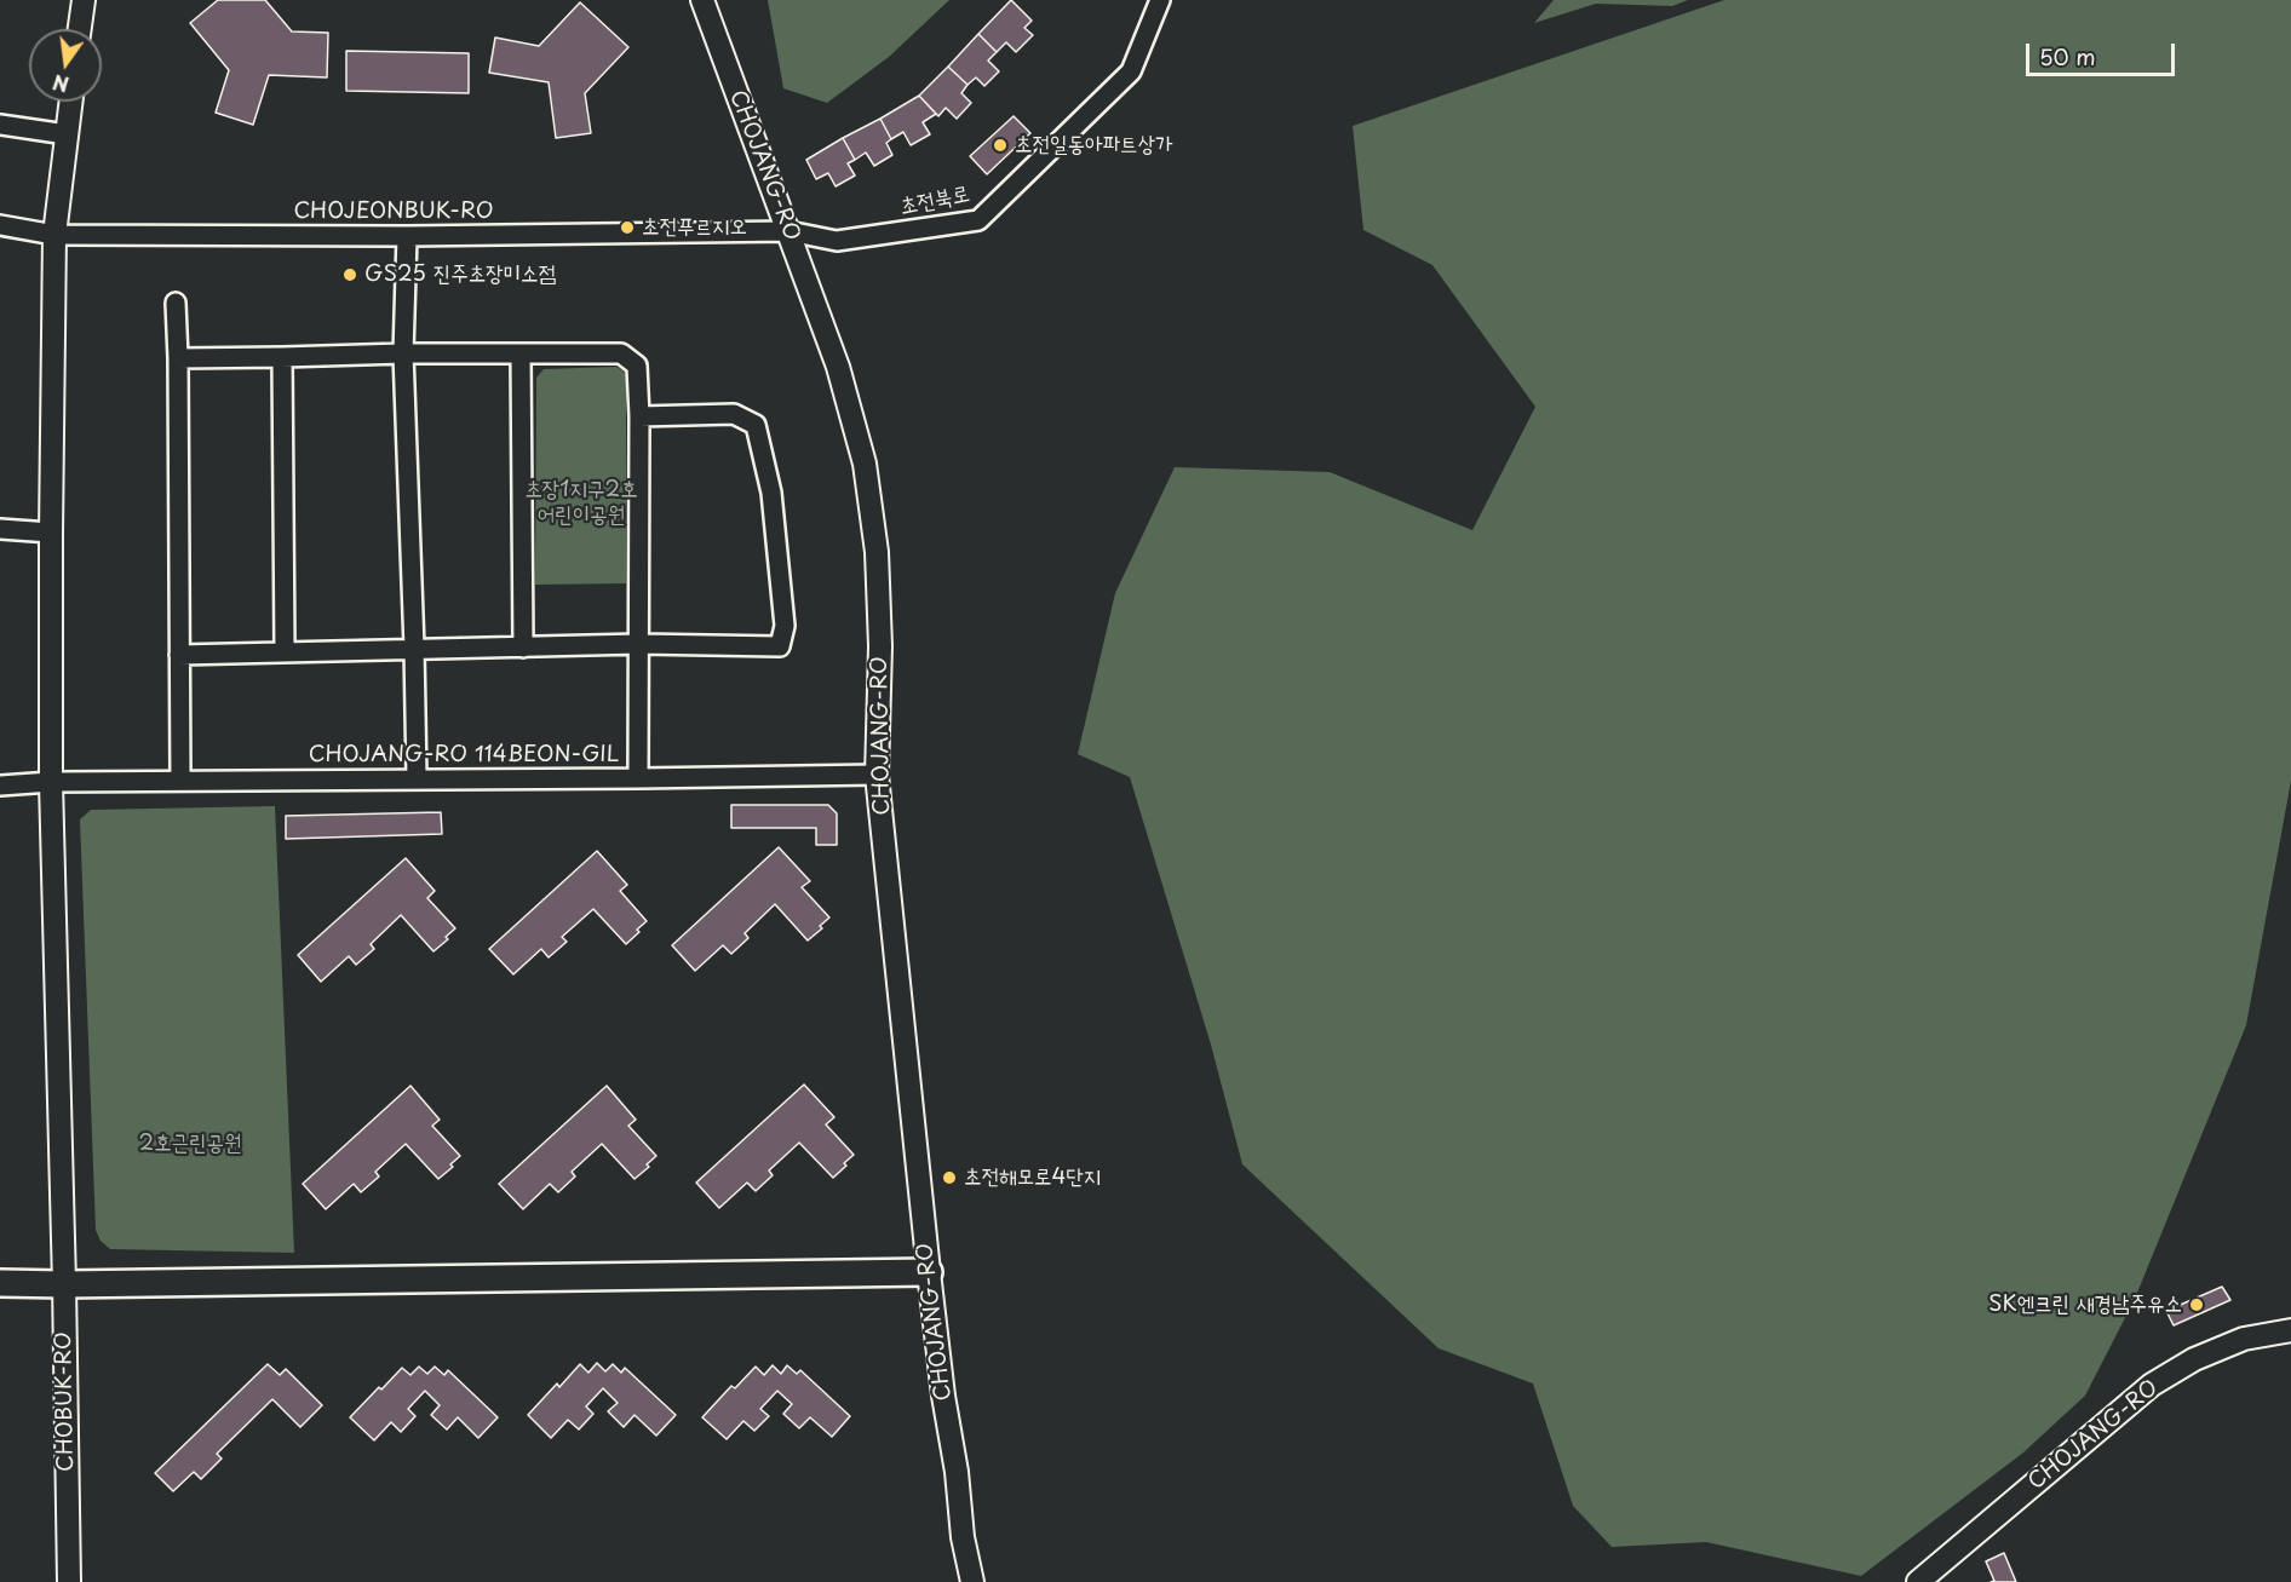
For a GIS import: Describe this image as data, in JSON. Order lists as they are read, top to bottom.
{
  "streets": {
    "street": [
      "CHOJANG-RO",
      "초전북로",
      "CHOJEONBUK-RO",
      "CHOJANG-RO 114BEON-GIL",
      "CHOBUK-RO"
    ]
  },
  "crossings": [
    ["CHOJANG-RO", "초전북로"],
    ["CHOJANG-RO", "CHOJEONBUK-RO"],
    ["CHOJANG-RO", "CHOJANG-RO 114BEON-GIL"],
    ["초전북로", "CHOJEONBUK-RO"],
    ["CHOJEONBUK-RO", "CHOBUK-RO"],
    ["CHOJANG-RO 114BEON-GIL", "CHOBUK-RO"]
  ],
  "parks": ["초장1지구2호 어린이공원", "2호근린공원"],
  "places": [
    "초전일동아파트상가",
    "초전푸르지오",
    "GS25 진주초장미소점",
    "초전해모로4단지",
    "SK엔크린 새경남주유소"
  ],
  "scale_bar": "50 m",
  "north": "bottom"
}
